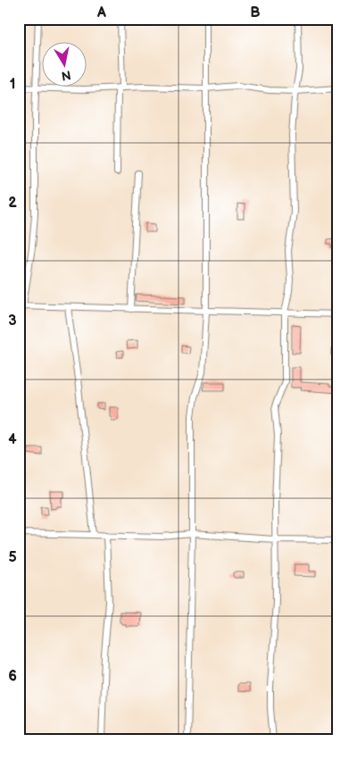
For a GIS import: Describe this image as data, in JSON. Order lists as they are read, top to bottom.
{
  "north": "bottom",
  "grid": {
    "columns": ["A", "B"],
    "rows": [
      "1",
      "2",
      "3",
      "4",
      "5",
      "6"
    ]
  }
}
